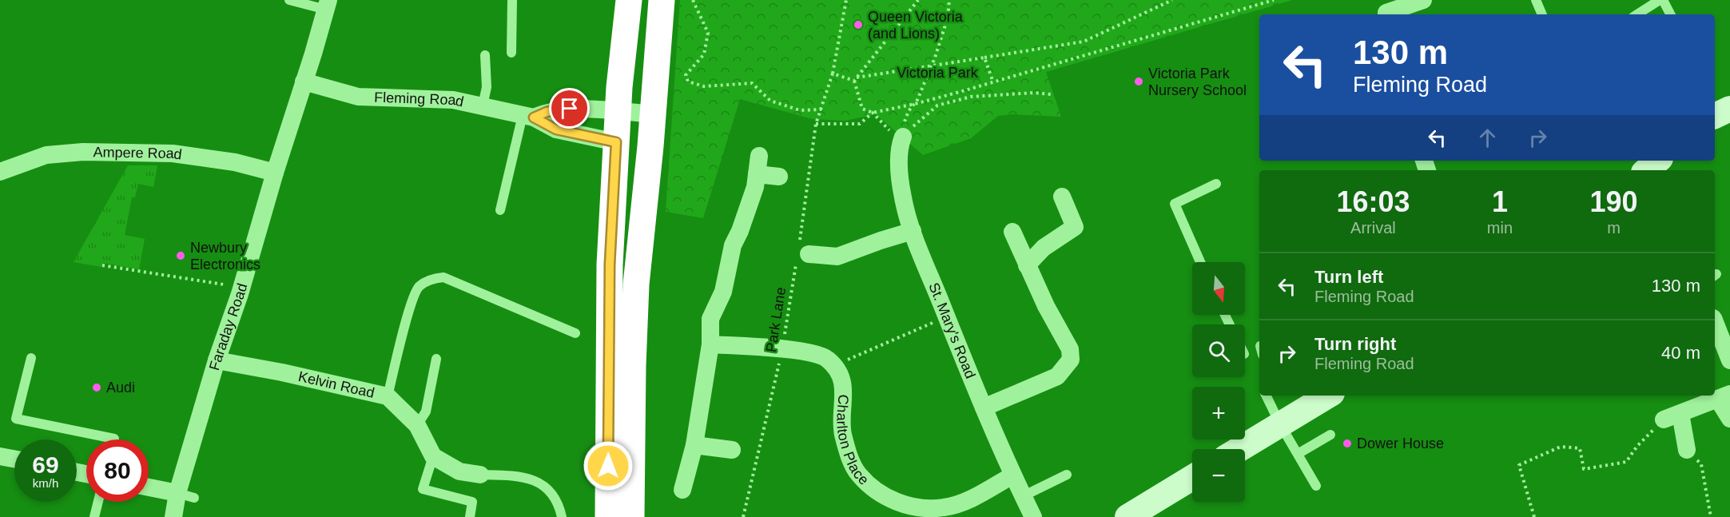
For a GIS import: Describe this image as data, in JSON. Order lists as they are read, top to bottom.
{
  "streets": {
    "street": [
      "Fleming Road",
      "Ampere Road",
      "Faraday Road",
      "St. Mary's Road",
      "Kelvin Road",
      "Charlton Place"
    ],
    "path": ["Park Lane"]
  },
  "crossings": [
    ["Fleming Road", "Faraday Road"],
    ["Ampere Road", "Faraday Road"],
    ["Faraday Road", "Kelvin Road"],
    ["St. Mary's Road", "Charlton Place"]
  ],
  "parks": ["Victoria Park"],
  "places": [
    "Queen Victoria (and Lions)",
    "Victoria Park Nursery School",
    "Newbury Electronics",
    "Audi",
    "Dower House"
  ],
  "north": "bottom",
  "page": {
    "turn": ["130 m", "Fleming Road"],
    "eta": [
      "16:03",
      "Arrival",
      "1",
      "min",
      "190",
      "m"
    ],
    "list": [
      {
        "name": "Turn left",
        "note": "Fleming Road",
        "value": "130 m"
      },
      {
        "name": "Turn right",
        "note": "Fleming Road",
        "value": "40 m"
      }
    ],
    "map_buttons": ["+", "−"],
    "speed": "69 km/h",
    "limit": "80"
  }
}
